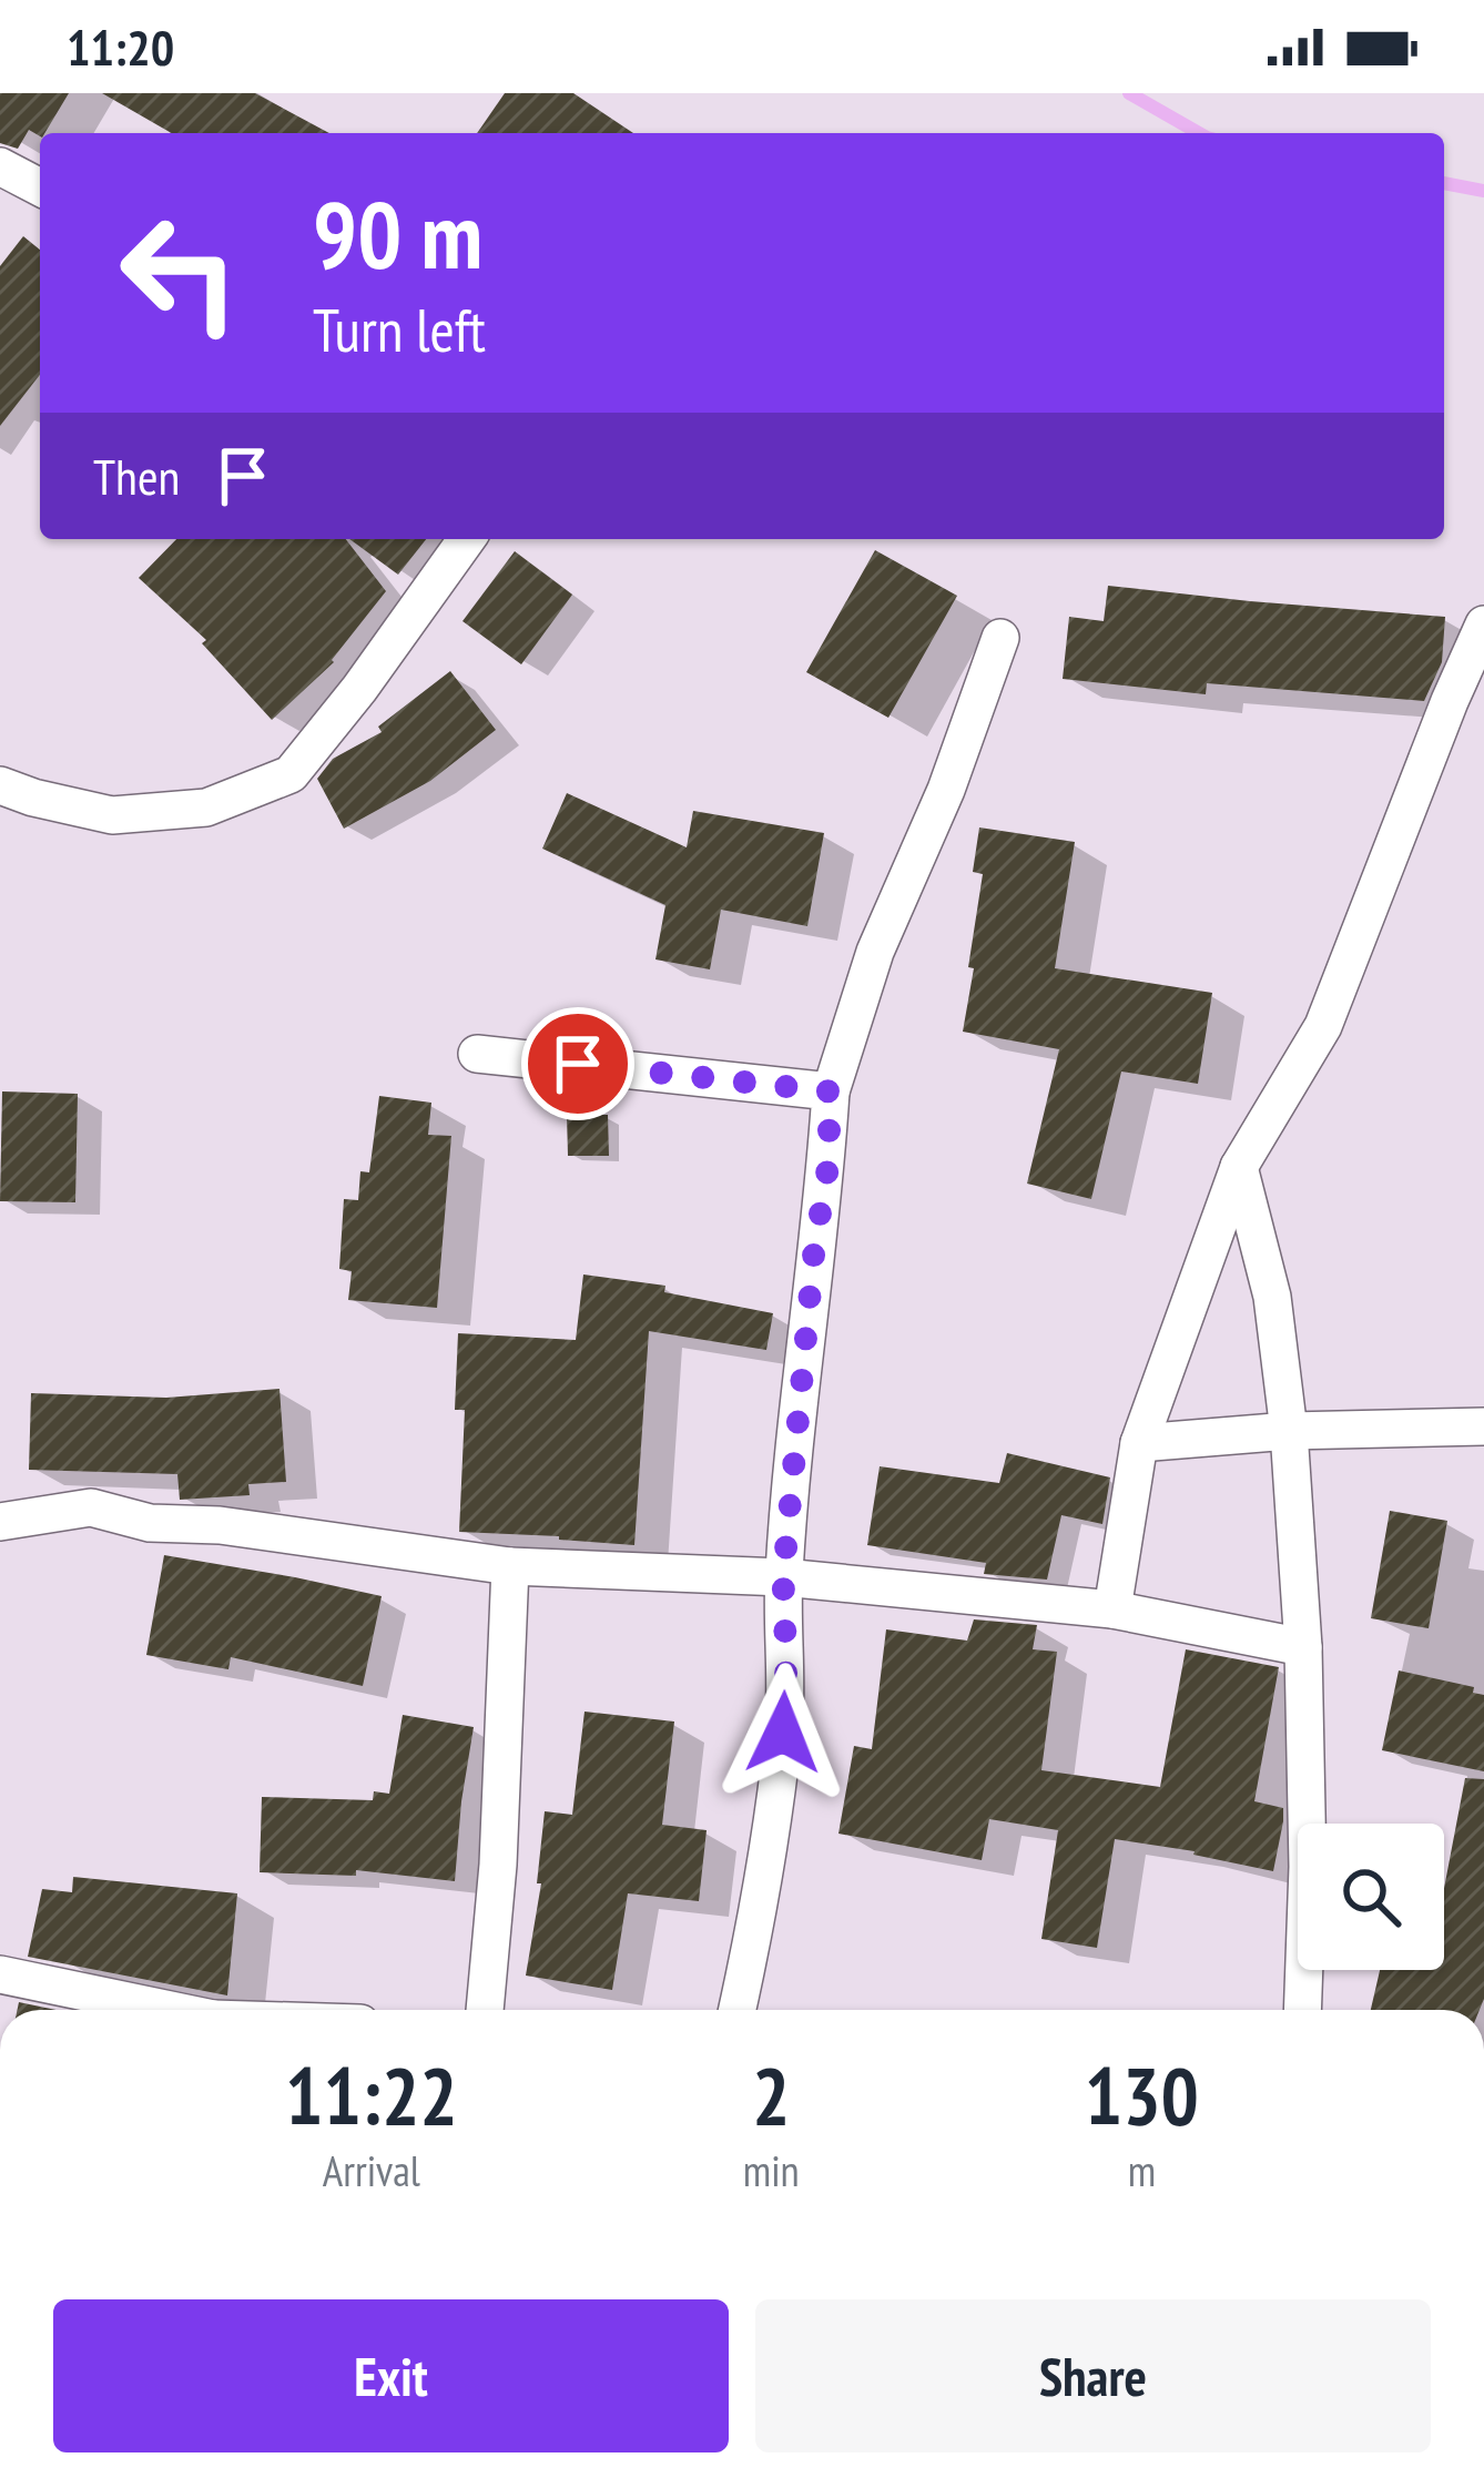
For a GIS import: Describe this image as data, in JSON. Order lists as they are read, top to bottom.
{
  "page": {
    "status": "11:20",
    "turn": ["90 m", "Turn left"],
    "then": "Then",
    "eta": [
      "11:22",
      "Arrival",
      "2",
      "min",
      "130",
      "m"
    ],
    "buttons": ["Exit", "Share"]
  }
}
